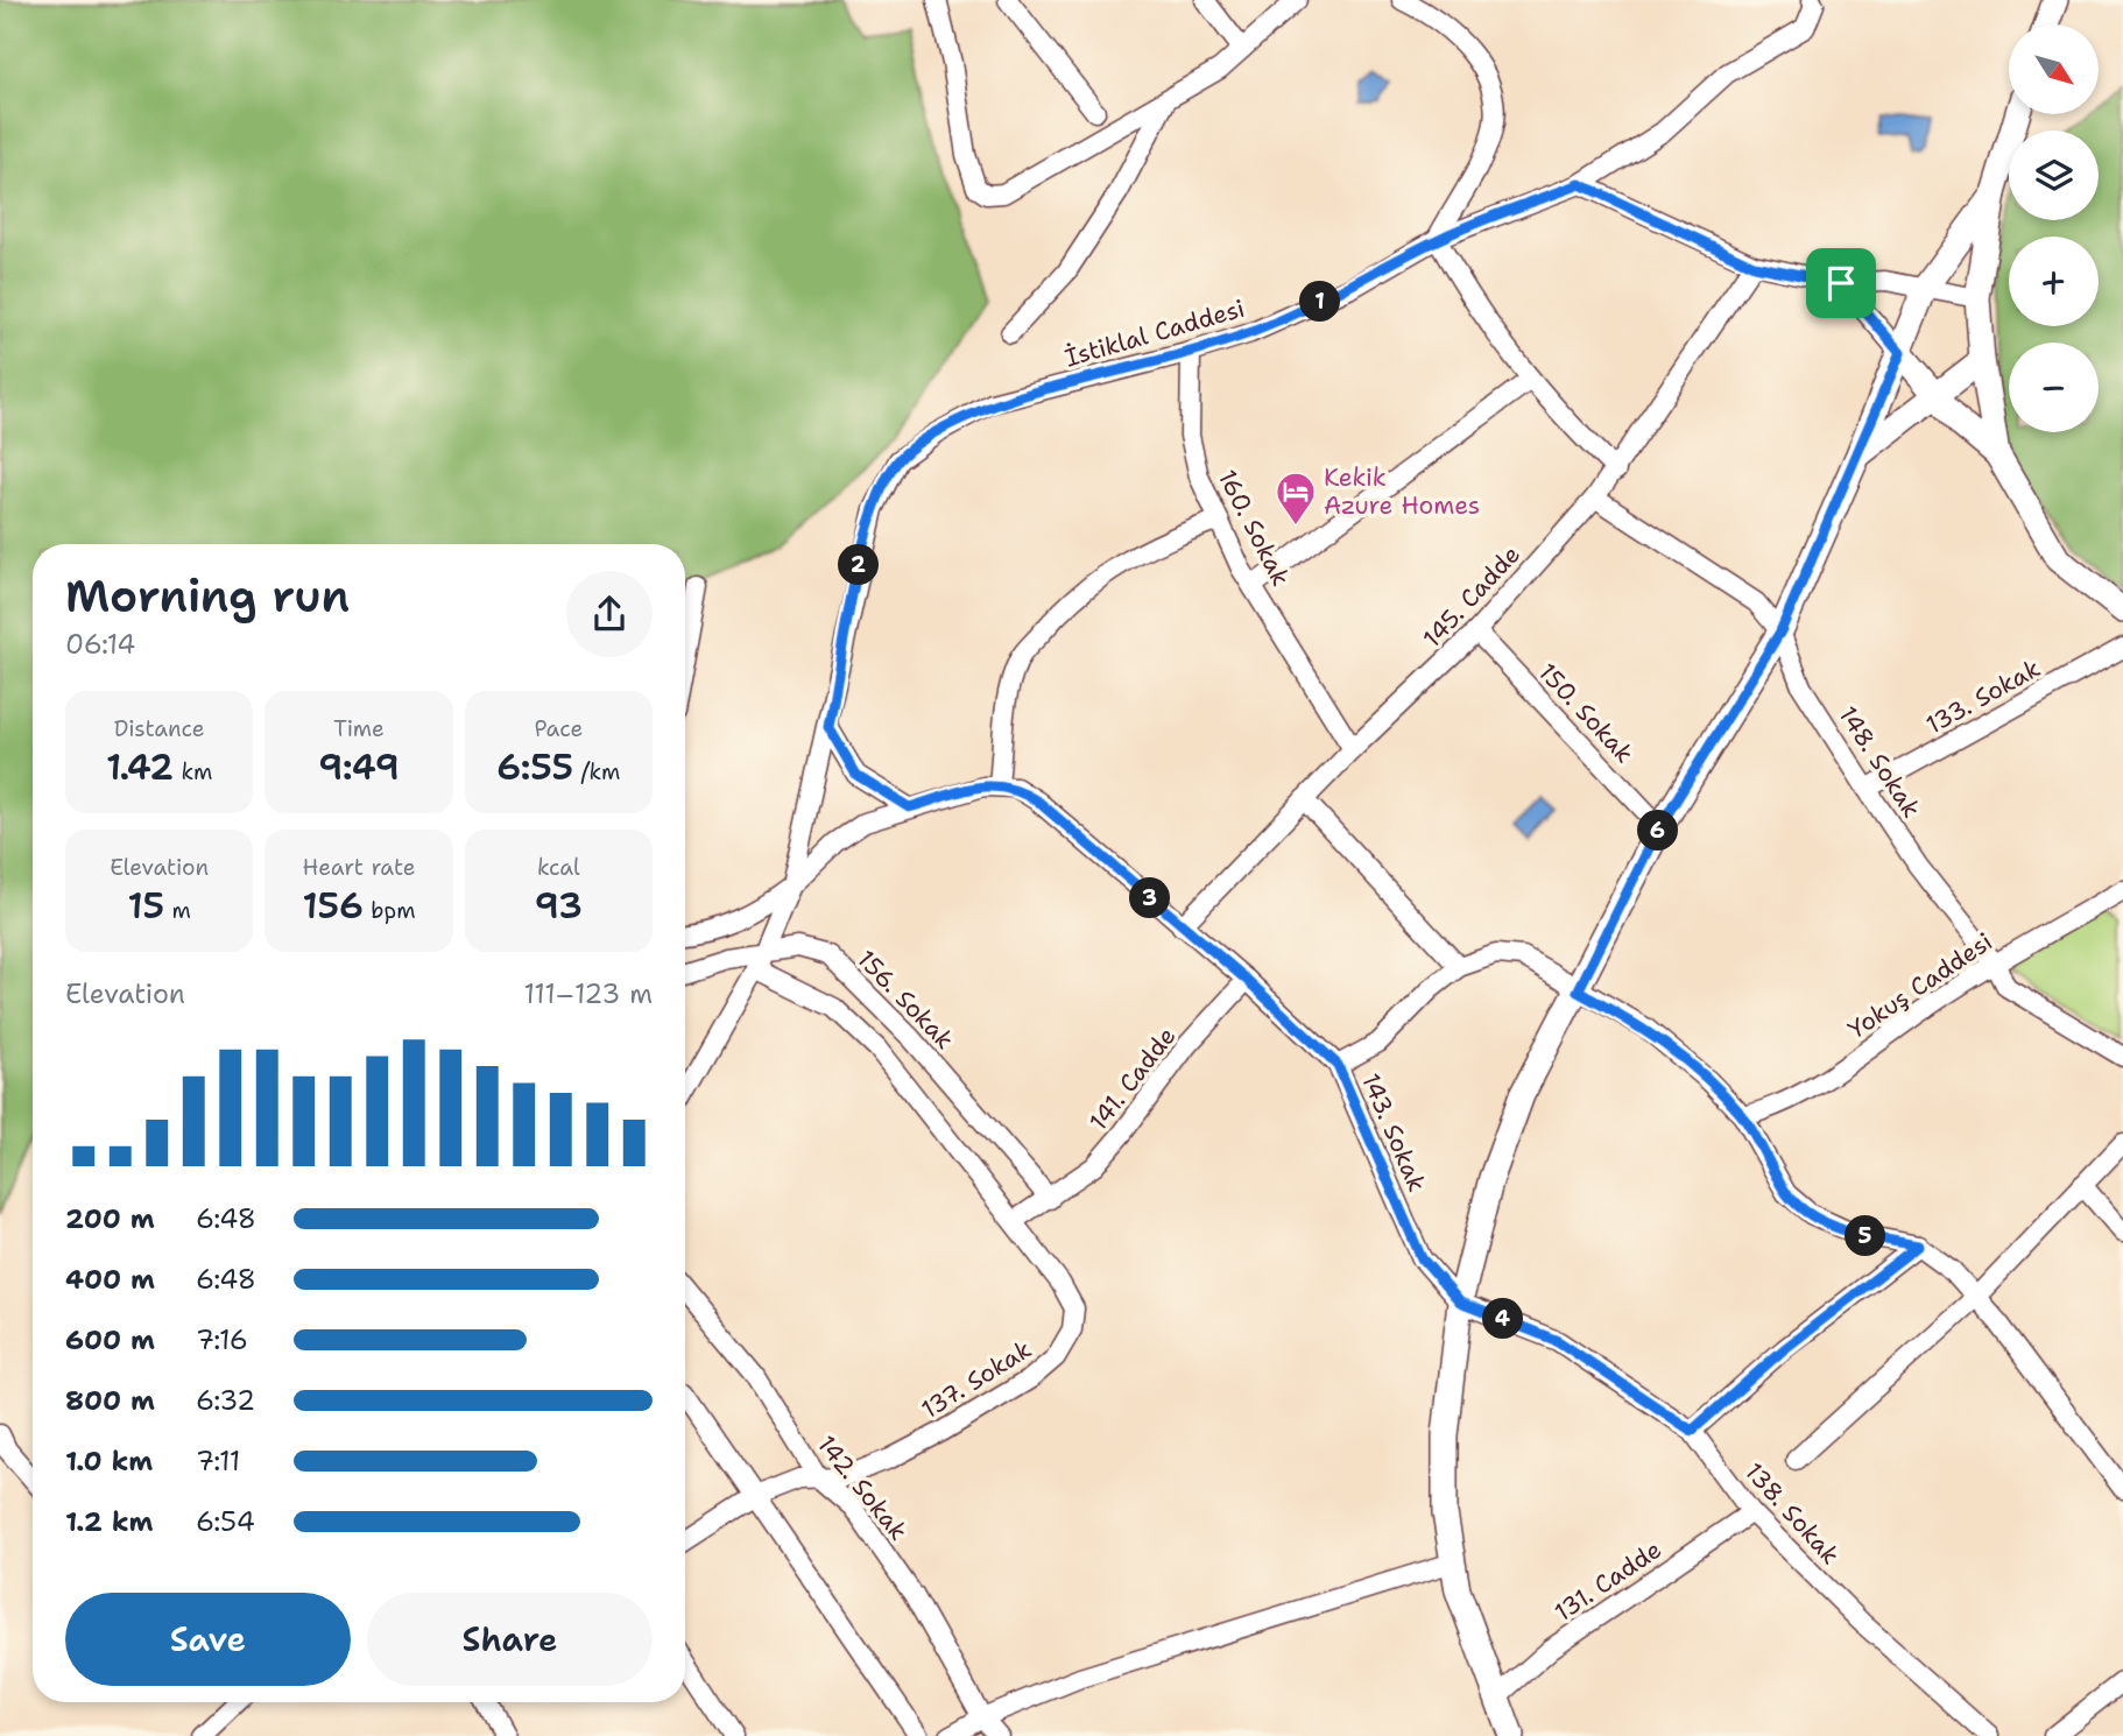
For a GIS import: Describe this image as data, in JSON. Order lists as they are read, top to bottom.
{
  "streets": {
    "street": [
      "İstiklal Caddesi",
      "160. Sokak",
      "145. Cadde",
      "133. Sokak",
      "150. Sokak",
      "148. Sokak",
      "Yokuş Caddesi",
      "156. Sokak",
      "141. Cadde",
      "143. Sokak",
      "137. Sokak",
      "142. Sokak",
      "138. Sokak",
      "131. Cadde"
    ]
  },
  "crossings": [
    ["İstiklal Caddesi", "160. Sokak"],
    ["İstiklal Caddesi", "156. Sokak"],
    ["160. Sokak", "145. Cadde"],
    ["145. Cadde", "150. Sokak"],
    ["145. Cadde", "148. Sokak"],
    ["145. Cadde", "143. Sokak"],
    ["133. Sokak", "148. Sokak"],
    ["148. Sokak", "Yokuş Caddesi"],
    ["156. Sokak", "141. Cadde"],
    ["141. Cadde", "143. Sokak"],
    ["141. Cadde", "137. Sokak"],
    ["143. Sokak", "138. Sokak"],
    ["137. Sokak", "142. Sokak"],
    ["138. Sokak", "131. Cadde"]
  ],
  "places": {
    "hotel": ["Kekik Azure Homes"]
  },
  "north": "bottom right",
  "page": {
    "map_buttons": ["+", "−"],
    "pins": [
      "1",
      "2",
      "6",
      "3",
      "5",
      "4"
    ],
    "heading": ["Morning run", "06:14"],
    "stats": [
      ["Distance", "1.42 km"],
      ["Time", "9:49"],
      ["Pace", "6:55 /km"],
      ["Elevation", "15 m"],
      ["Heart rate", "156 bpm"],
      ["kcal", "93"]
    ],
    "chart": ["Elevation", "111–123 m"],
    "list": [
      {
        "name": "200 m",
        "note": "6:48"
      },
      {
        "name": "400 m",
        "note": "6:48"
      },
      {
        "name": "600 m",
        "note": "7:16"
      },
      {
        "name": "800 m",
        "note": "6:32"
      },
      {
        "name": "1.0 km",
        "note": "7:11"
      },
      {
        "name": "1.2 km",
        "note": "6:54"
      }
    ],
    "buttons": ["Save", "Share"]
  }
}
